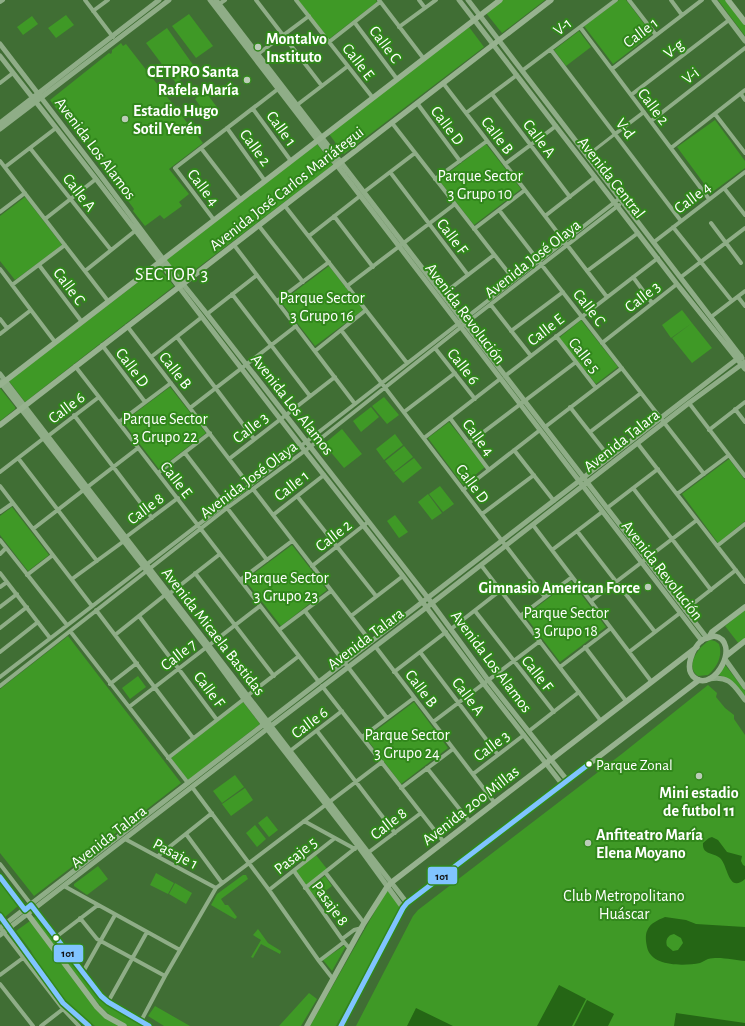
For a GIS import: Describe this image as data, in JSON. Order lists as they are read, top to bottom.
{
  "streets": {
    "main road": ["Avenida José Carlos Mariátegui", "Avenida 200 Millas"],
    "street": [
      "V-1",
      "Calle 1",
      "Calle C",
      "V-g",
      "Calle E",
      "V-i",
      "Calle 2",
      "Calle D",
      "V-d",
      "Calle B",
      "Calle A",
      "Avenida Los Alamos",
      "Avenida Central",
      "Calle 4",
      "Calle F",
      "Avenida José Olaya",
      "Calle 3",
      "Avenida Revolución",
      "Calle 5",
      "Calle 6",
      "Avenida Talara",
      "Calle 8",
      "Avenida Micaela Bastidas",
      "Calle 7",
      "Pasaje 1",
      "Pasaje 5",
      "Pasaje 8"
    ]
  },
  "crossings": [
    ["V-1", "Calle 2"],
    ["V-1", "V-d"],
    ["V-1", "Avenida Central"],
    ["Calle 1", "Calle 2"],
    ["Calle 1", "Calle B"],
    ["Calle 1", "Avenida Los Alamos"],
    ["Calle 1", "Avenida José Carlos Mariátegui"],
    ["Calle C", "Calle E"],
    ["Calle C", "Avenida José Carlos Mariátegui"],
    ["Calle C", "Avenida José Olaya"],
    ["Calle C", "Calle 3"],
    ["Calle C", "Avenida Talara"],
    ["V-g", "Calle 2"],
    ["Calle E", "Calle B"],
    ["Calle E", "Avenida Central"],
    ["Calle E", "Avenida José Carlos Mariátegui"],
    ["Calle E", "Avenida José Olaya"],
    ["Calle E", "Avenida Revolución"],
    ["Calle E", "Calle 5"],
    ["Calle E", "Calle 6"],
    ["Calle E", "Avenida Talara"],
    ["Calle E", "Calle 8"],
    ["Calle E", "Calle 7"],
    ["Calle E", "Avenida 200 Millas"],
    ["V-i", "Calle 2"],
    ["Calle 2", "Calle B"],
    ["Calle 2", "Avenida Los Alamos"],
    ["Calle 2", "Calle 4"],
    ["Calle 2", "Avenida José Carlos Mariátegui"],
    ["Calle D", "Calle 4"],
    ["Calle D", "Avenida José Carlos Mariátegui"],
    ["Calle D", "Avenida José Olaya"],
    ["Calle D", "Avenida Revolución"],
    ["Calle D", "Avenida Talara"],
    ["V-d", "Calle 4"],
    ["Calle B", "Avenida José Carlos Mariátegui"],
    ["Calle B", "Avenida José Olaya"],
    ["Calle B", "Calle 3"],
    ["Calle B", "Avenida Talara"],
    ["Calle B", "Avenida 200 Millas"],
    ["Calle A", "Calle 3"],
    ["Avenida Los Alamos", "Avenida José Carlos Mariátegui"],
    ["Avenida Los Alamos", "Avenida José Olaya"],
    ["Avenida Los Alamos", "Calle 3"],
    ["Avenida Los Alamos", "Avenida Talara"],
    ["Avenida Los Alamos", "Avenida 200 Millas"],
    ["Avenida Central", "Calle 4"],
    ["Avenida Central", "Avenida José Carlos Mariátegui"],
    ["Avenida Central", "Avenida José Olaya"],
    ["Avenida Central", "Calle 3"],
    ["Avenida Central", "Avenida Talara"],
    ["Calle 4", "Avenida José Carlos Mariátegui"],
    ["Avenida José Carlos Mariátegui", "Avenida Revolución"],
    ["Avenida José Carlos Mariátegui", "Avenida Micaela Bastidas"],
    ["Calle F", "Calle 7"],
    ["Avenida José Olaya", "Avenida Revolución"],
    ["Avenida José Olaya", "Calle 6"],
    ["Avenida José Olaya", "Avenida Micaela Bastidas"],
    ["Avenida Revolución", "Avenida Talara"],
    ["Avenida Revolución", "Avenida 200 Millas"],
    ["Calle 6", "Avenida Micaela Bastidas"],
    ["Avenida Talara", "Avenida Micaela Bastidas"],
    ["Avenida Talara", "Pasaje 1"],
    ["Calle 8", "Avenida Micaela Bastidas"],
    ["Avenida Micaela Bastidas", "Calle 7"],
    ["Avenida Micaela Bastidas", "Avenida 200 Millas"],
    ["Avenida 200 Millas", "Pasaje 8"],
    ["Pasaje 5", "Pasaje 8"]
  ],
  "districts": ["SECTOR 3"],
  "parks": [
    "Parque Sector 3 Grupo 10",
    "Parque Sector 3 Grupo 16",
    "Parque Sector 3 Grupo 22",
    "Parque Sector 3 Grupo 23",
    "Parque Sector 3 Grupo 18",
    "Parque Sector 3 Grupo 24",
    "Club Metropolitano Huáscar"
  ],
  "places": [
    "Montalvo Instituto",
    "CETPRO Santa Rafela María",
    "Estadio Hugo Sotil Yerén",
    "Gimnasio American Force",
    "Parque Zonal",
    "Mini estadio de futbol 11",
    "Anfiteatro María Elena Moyano"
  ],
  "lines": ["transit line 101"]
}
